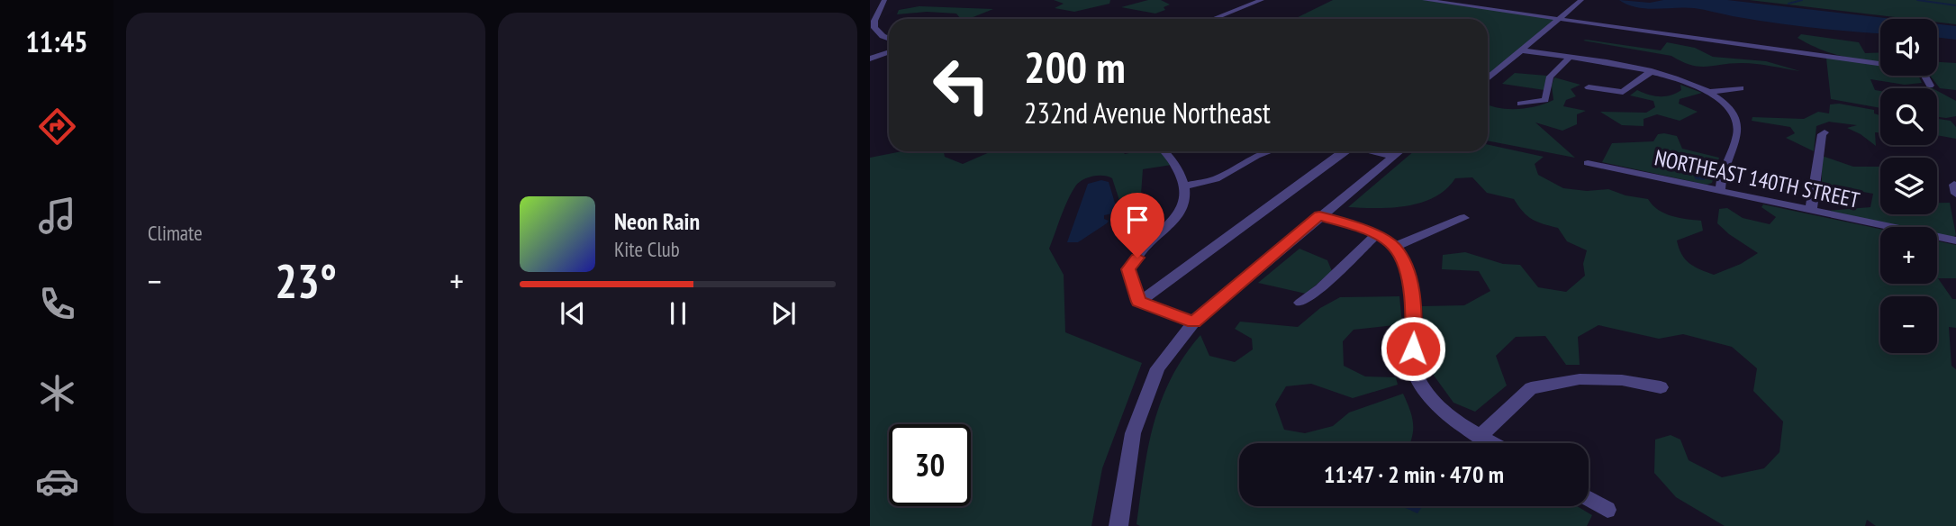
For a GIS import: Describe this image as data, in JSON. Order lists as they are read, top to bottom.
{
  "streets": {
    "street": ["NORTHEAST 140TH STREET"]
  },
  "page": {
    "tabs": "11:45",
    "tile": "Climate",
    "map_buttons": ["+", "−"],
    "turn": ["200 m", "232nd Avenue Northeast"],
    "song": ["Neon Rain", "Kite Club"],
    "heat": ["−", "23°", "+"],
    "limit": "30",
    "trip": "11:47 · 2 min · 470 m"
  }
}
